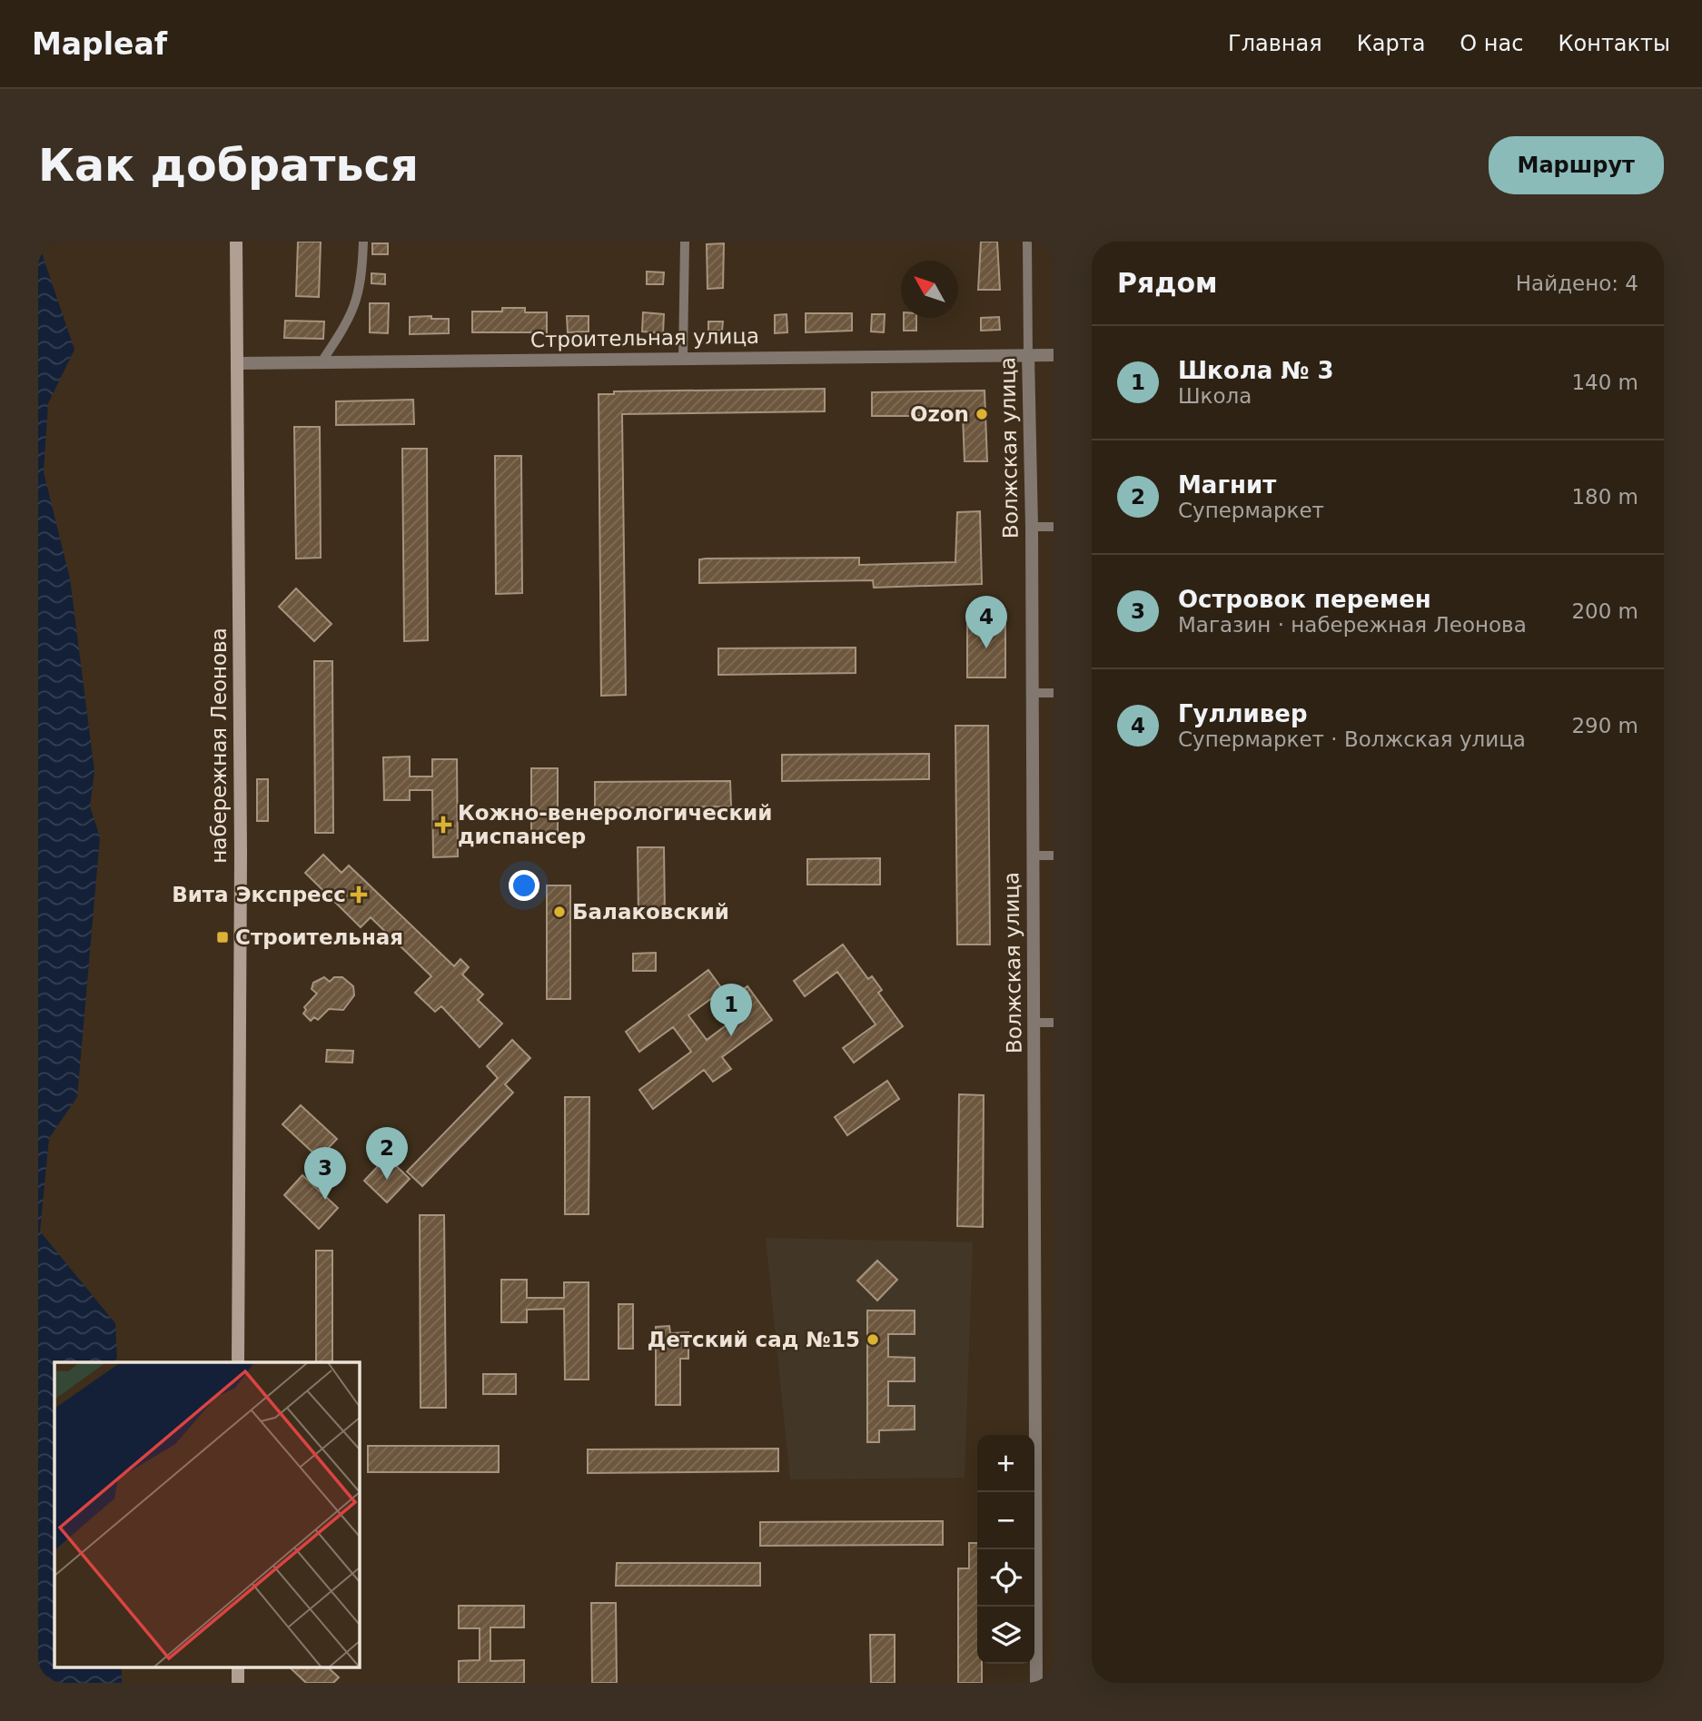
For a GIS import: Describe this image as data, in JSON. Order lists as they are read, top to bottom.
{
  "streets": {
    "main road": ["набережная Леонова"],
    "street": ["Строительная улица", "Волжская улица"]
  },
  "crossings": [
    ["Строительная улица", "Волжская улица"],
    ["Строительная улица", "набережная Леонова"]
  ],
  "places": {
    "other": ["Ozon", "Балаковский", "Детский сад №15"],
    "health": ["Кожно-венерологический диспансер", "Вита Экспресс"],
    "transit": ["Строительная"]
  },
  "north": "top left",
  "page": {
    "header": "Mapleaf",
    "nav": [
      "Главная",
      "Карта",
      "О нас",
      "Контакты"
    ],
    "buttons": "Маршрут",
    "title": "Как добраться",
    "heading": ["Рядом", "Найдено: 4"],
    "list": [
      {
        "mark": "1",
        "name": "Школа № 3",
        "note": "Школа",
        "value": "140 m"
      },
      {
        "mark": "2",
        "name": "Магнит",
        "note": "Супермаркет",
        "value": "180 m"
      },
      {
        "mark": "3",
        "name": "Островок перемен",
        "note": "Магазин · набережная Леонова",
        "value": "200 m"
      },
      {
        "mark": "4",
        "name": "Гулливер",
        "note": "Супермаркет · Волжская улица",
        "value": "290 m"
      }
    ],
    "pins": [
      "4",
      "1",
      "2",
      "3"
    ],
    "map_buttons": ["+", "−"]
  }
}
